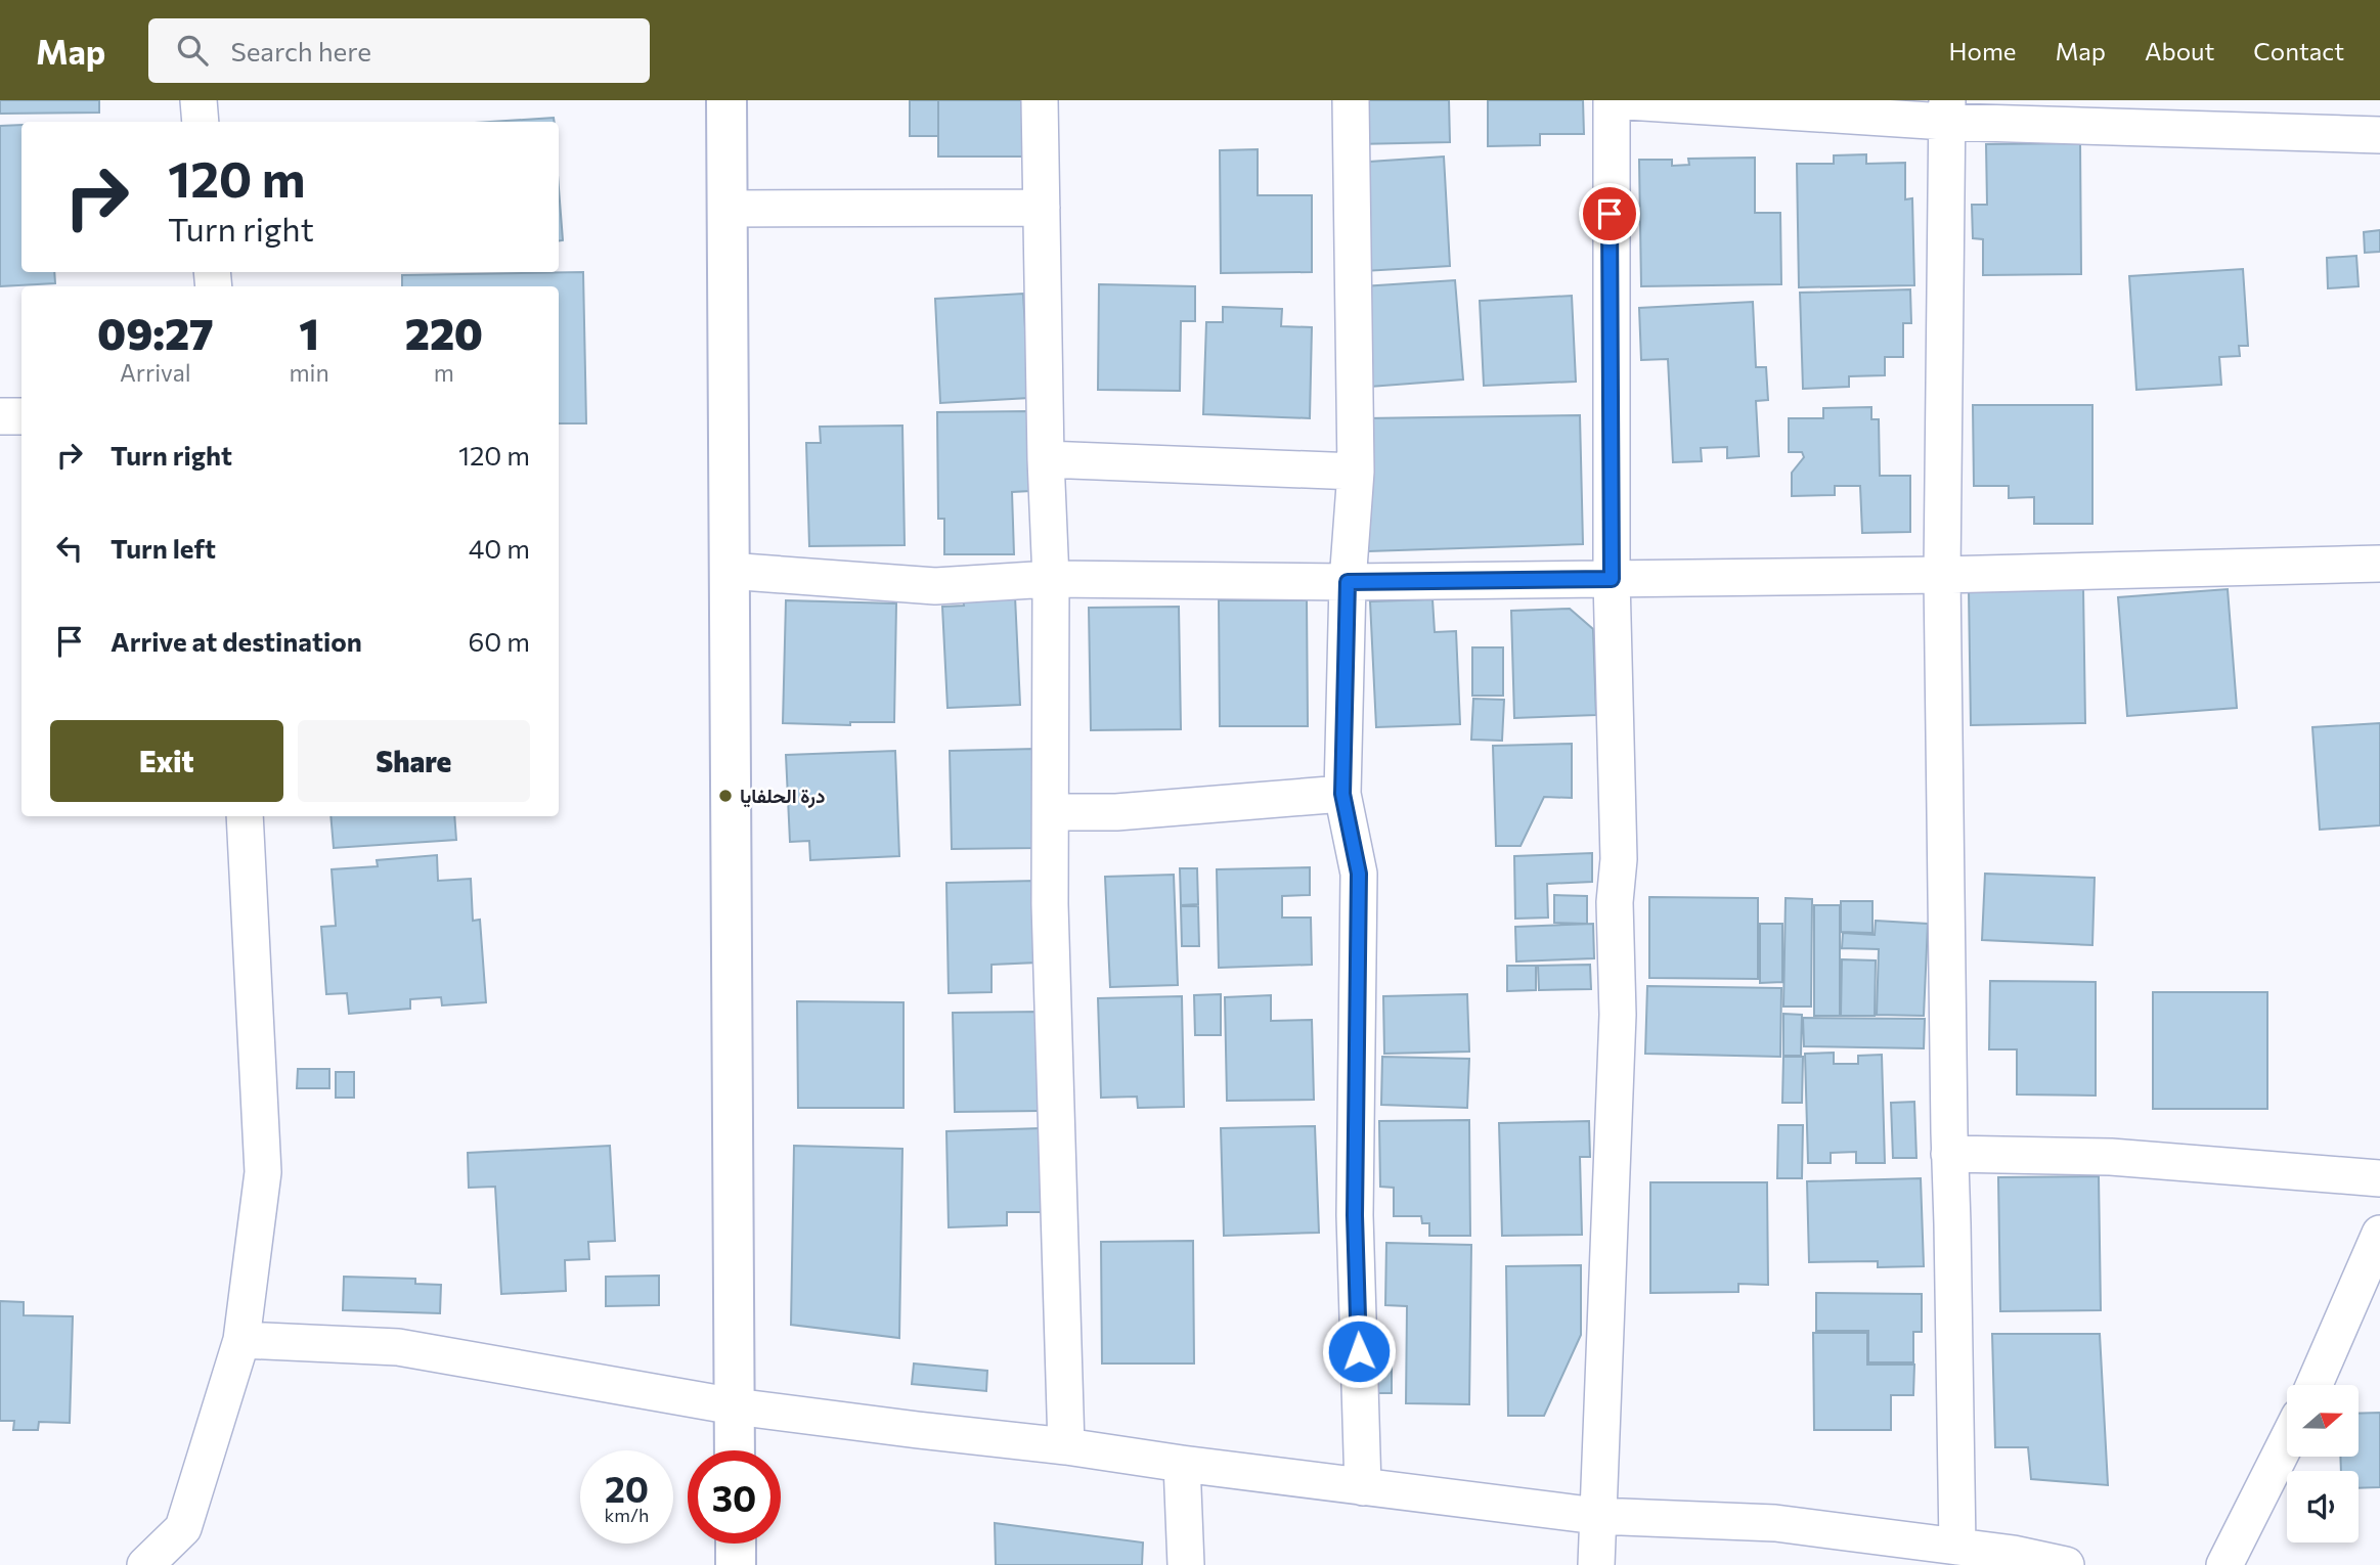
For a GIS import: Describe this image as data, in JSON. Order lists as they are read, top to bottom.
{
  "places": ["درة الحلفايا"],
  "north": "right",
  "page": {
    "header": "Map",
    "search": "Search here",
    "nav": [
      "Home",
      "Map",
      "About",
      "Contact"
    ],
    "turn": ["120 m", "Turn right"],
    "eta": [
      "09:27",
      "Arrival",
      "1",
      "min",
      "220",
      "m"
    ],
    "list": [
      {
        "name": "Turn right",
        "value": "120 m"
      },
      {
        "name": "Turn left",
        "value": "40 m"
      },
      {
        "name": "Arrive at destination",
        "value": "60 m"
      }
    ],
    "buttons": ["Exit", "Share"],
    "speed": "20 km/h",
    "limit": "30"
  }
}
